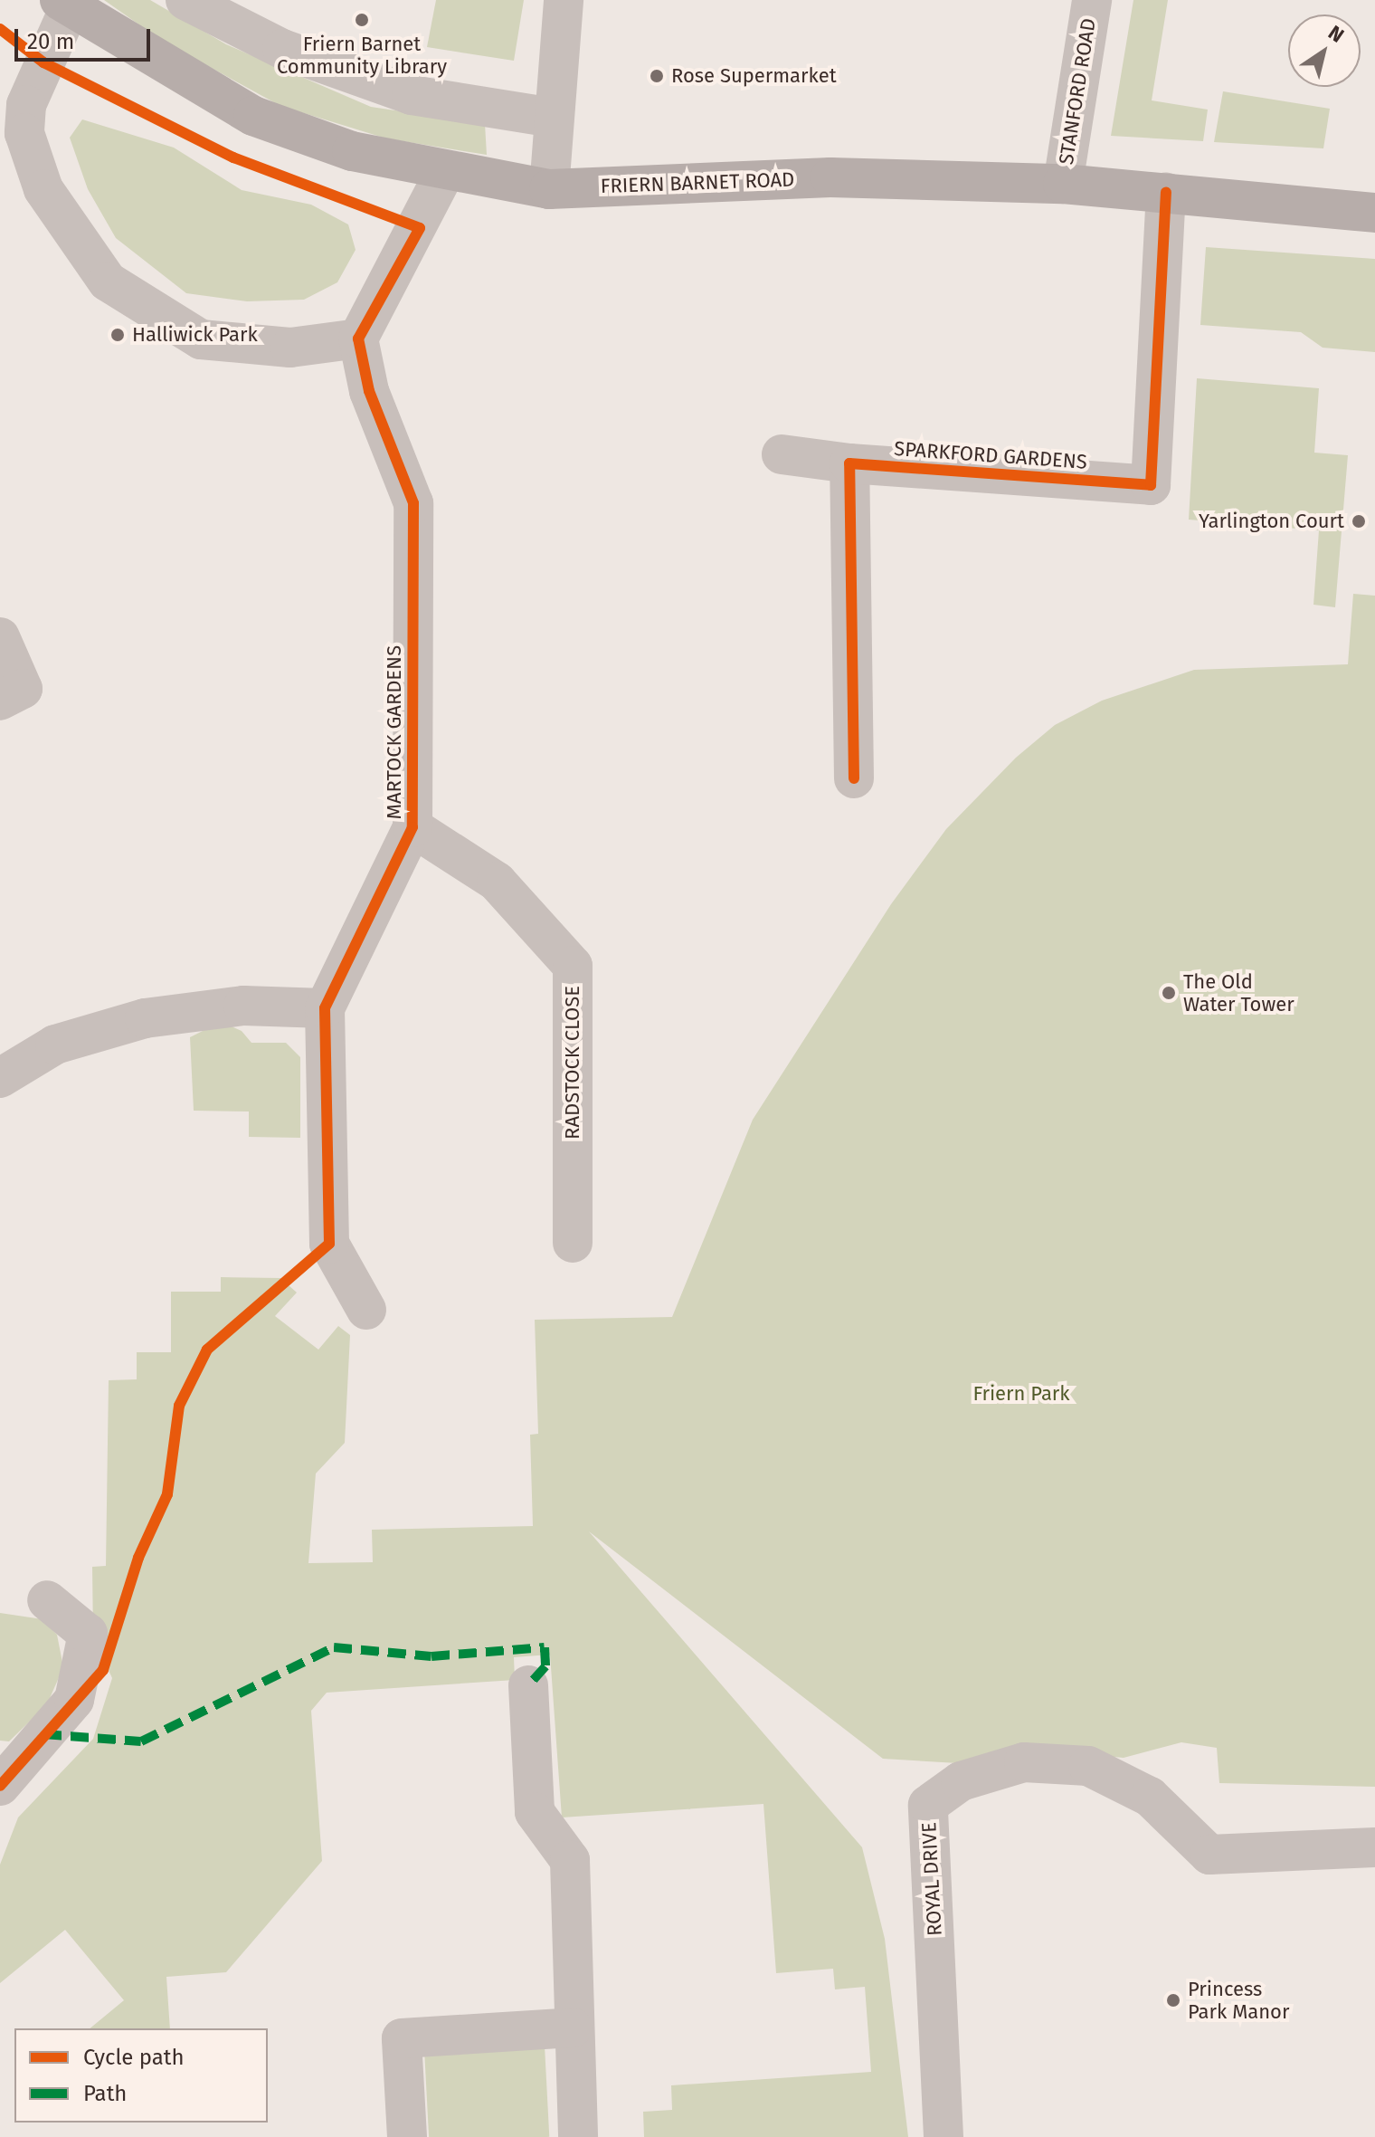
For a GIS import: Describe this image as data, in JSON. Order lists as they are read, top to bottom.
{
  "streets": {
    "main road": ["FRIERN BARNET ROAD"],
    "street": [
      "STANFORD ROAD",
      "SPARKFORD GARDENS",
      "MARTOCK GARDENS",
      "RADSTOCK CLOSE",
      "ROYAL DRIVE"
    ]
  },
  "crossings": [
    ["STANFORD ROAD", "FRIERN BARNET ROAD"],
    ["FRIERN BARNET ROAD", "SPARKFORD GARDENS"],
    ["MARTOCK GARDENS", "RADSTOCK CLOSE"]
  ],
  "parks": ["Friern Park"],
  "places": [
    "Friern Barnet Community Library",
    "Rose Supermarket",
    "Halliwick Park",
    "Yarlington Court",
    "The Old Water Tower",
    "Princess Park Manor"
  ],
  "legend": ["Cycle path", "Path"],
  "scale_bar": "20 m",
  "north": "top right"
}
